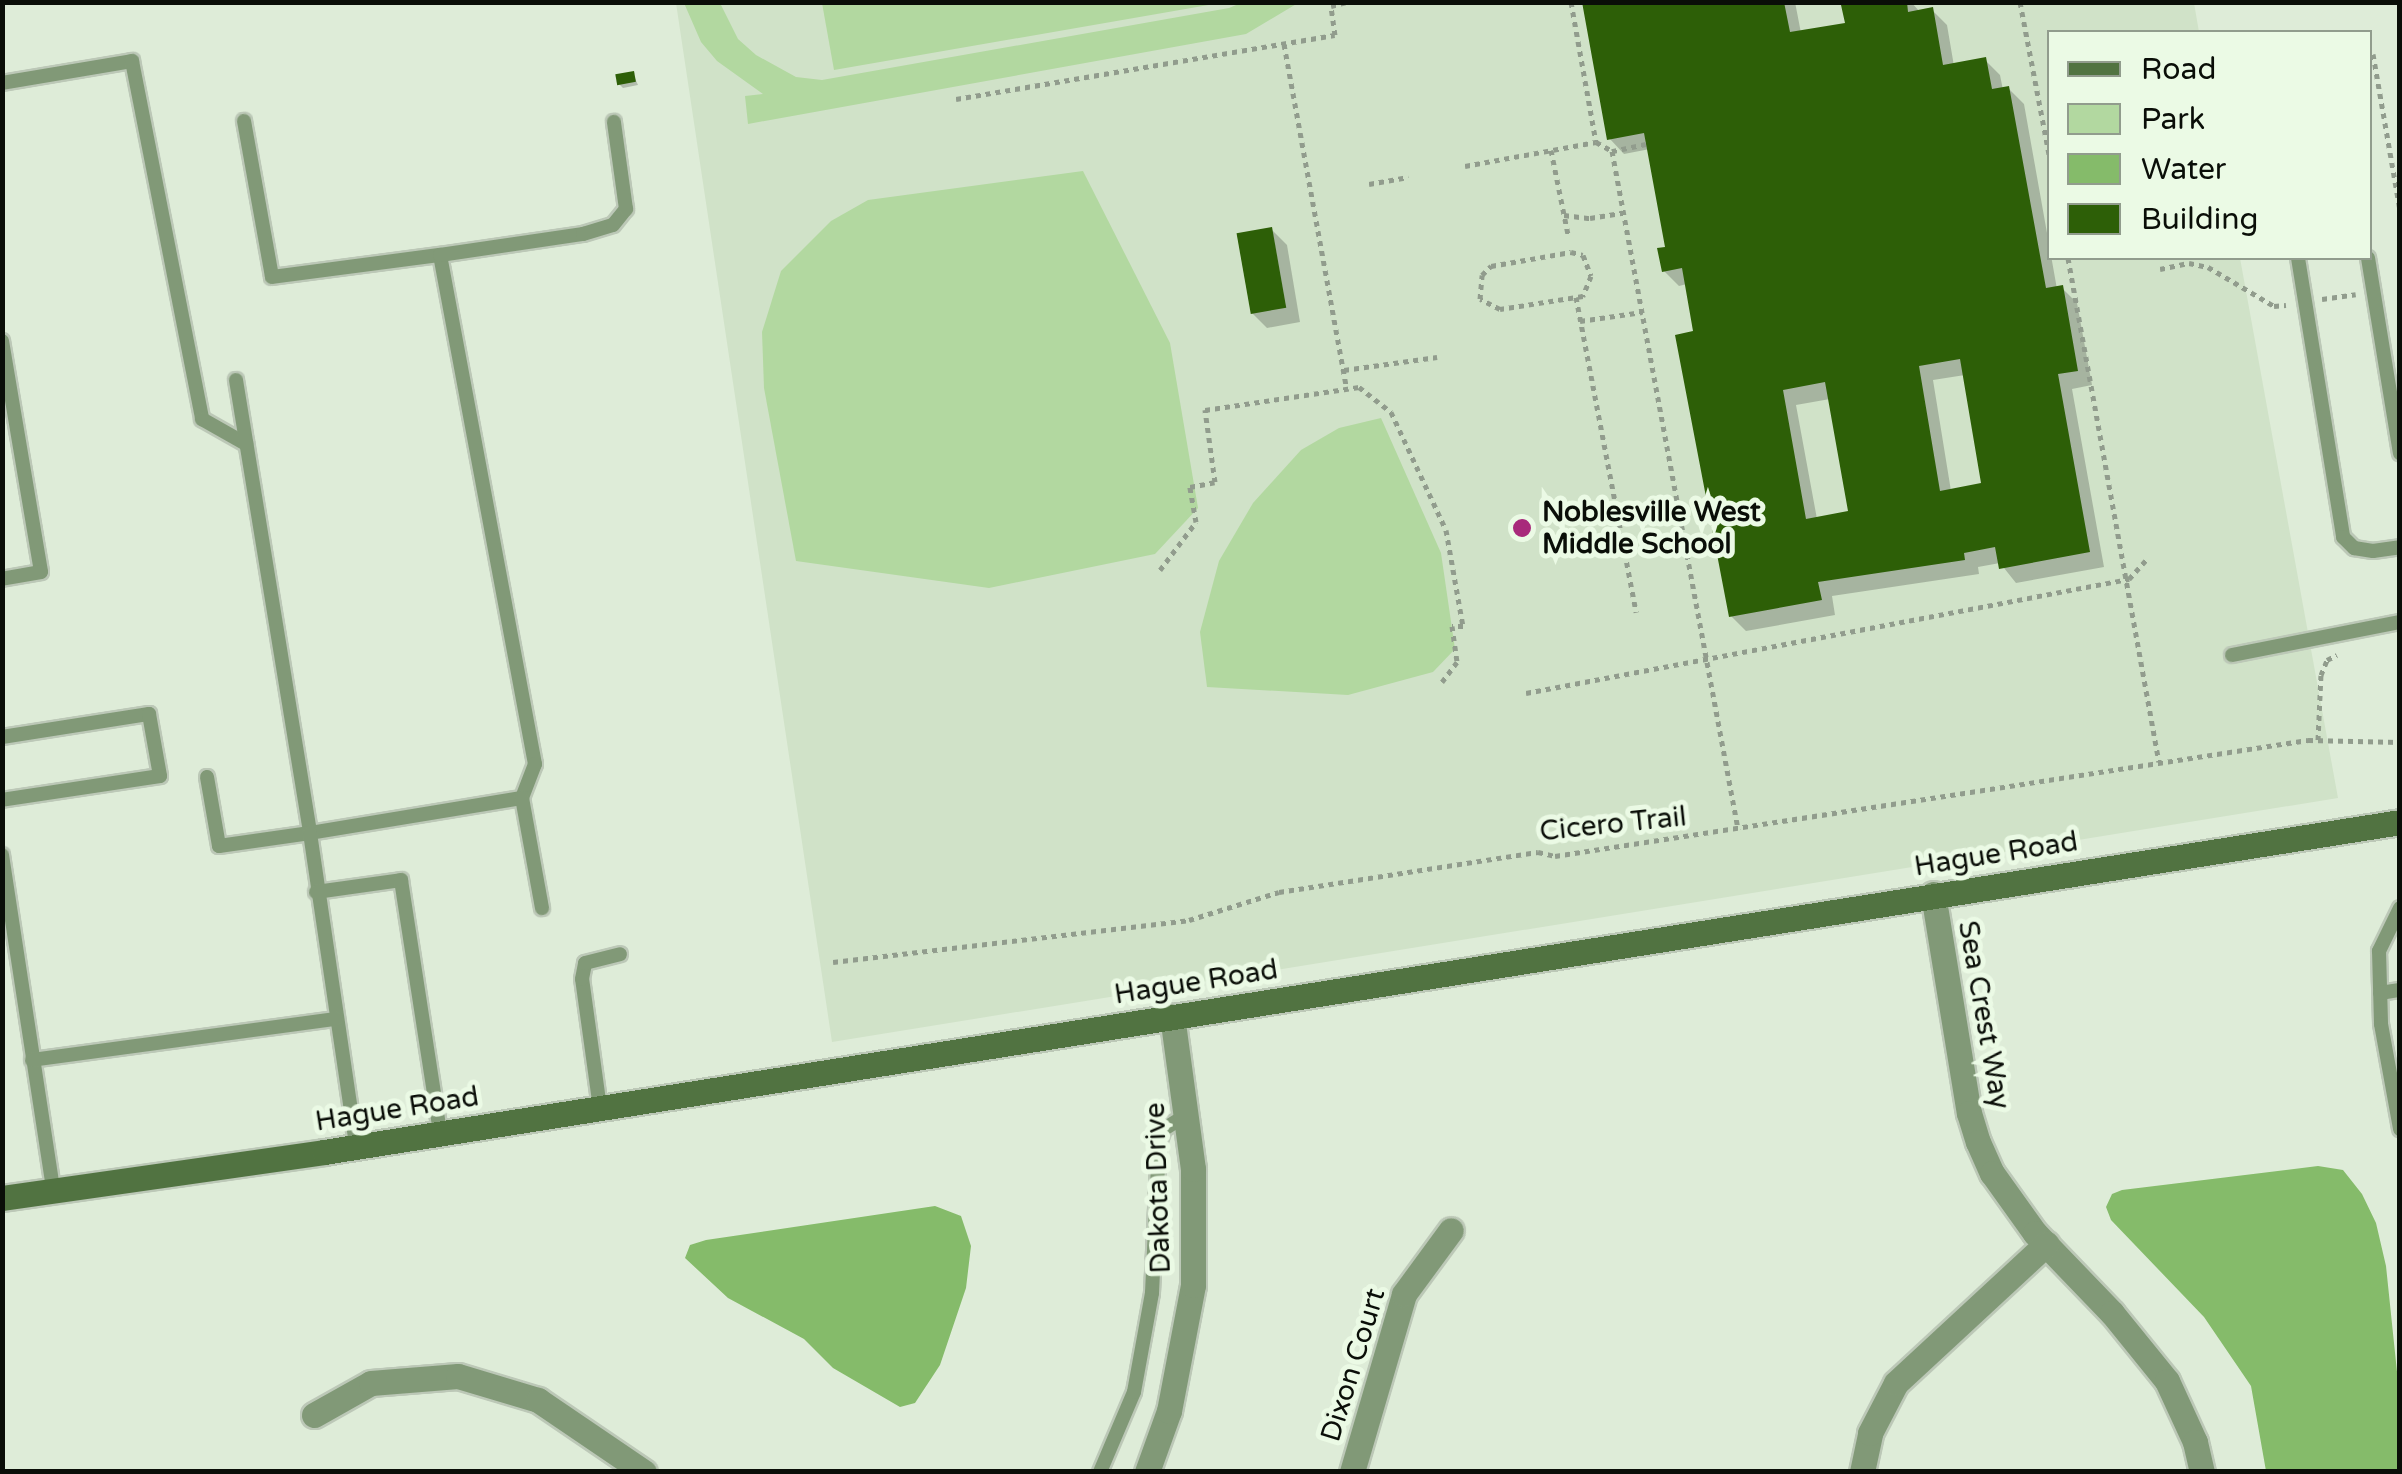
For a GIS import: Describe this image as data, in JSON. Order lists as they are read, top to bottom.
{
  "streets": {
    "main road": ["Hague Road"],
    "street": ["Sea Crest Way", "Dakota Drive", "Dixon Court"],
    "path": ["Cicero Trail"]
  },
  "crossings": [
    ["Hague Road", "Sea Crest Way"],
    ["Hague Road", "Dakota Drive"]
  ],
  "places": ["Noblesville West Middle School"],
  "legend": [
    "Road",
    "Park",
    "Water",
    "Building"
  ]
}
